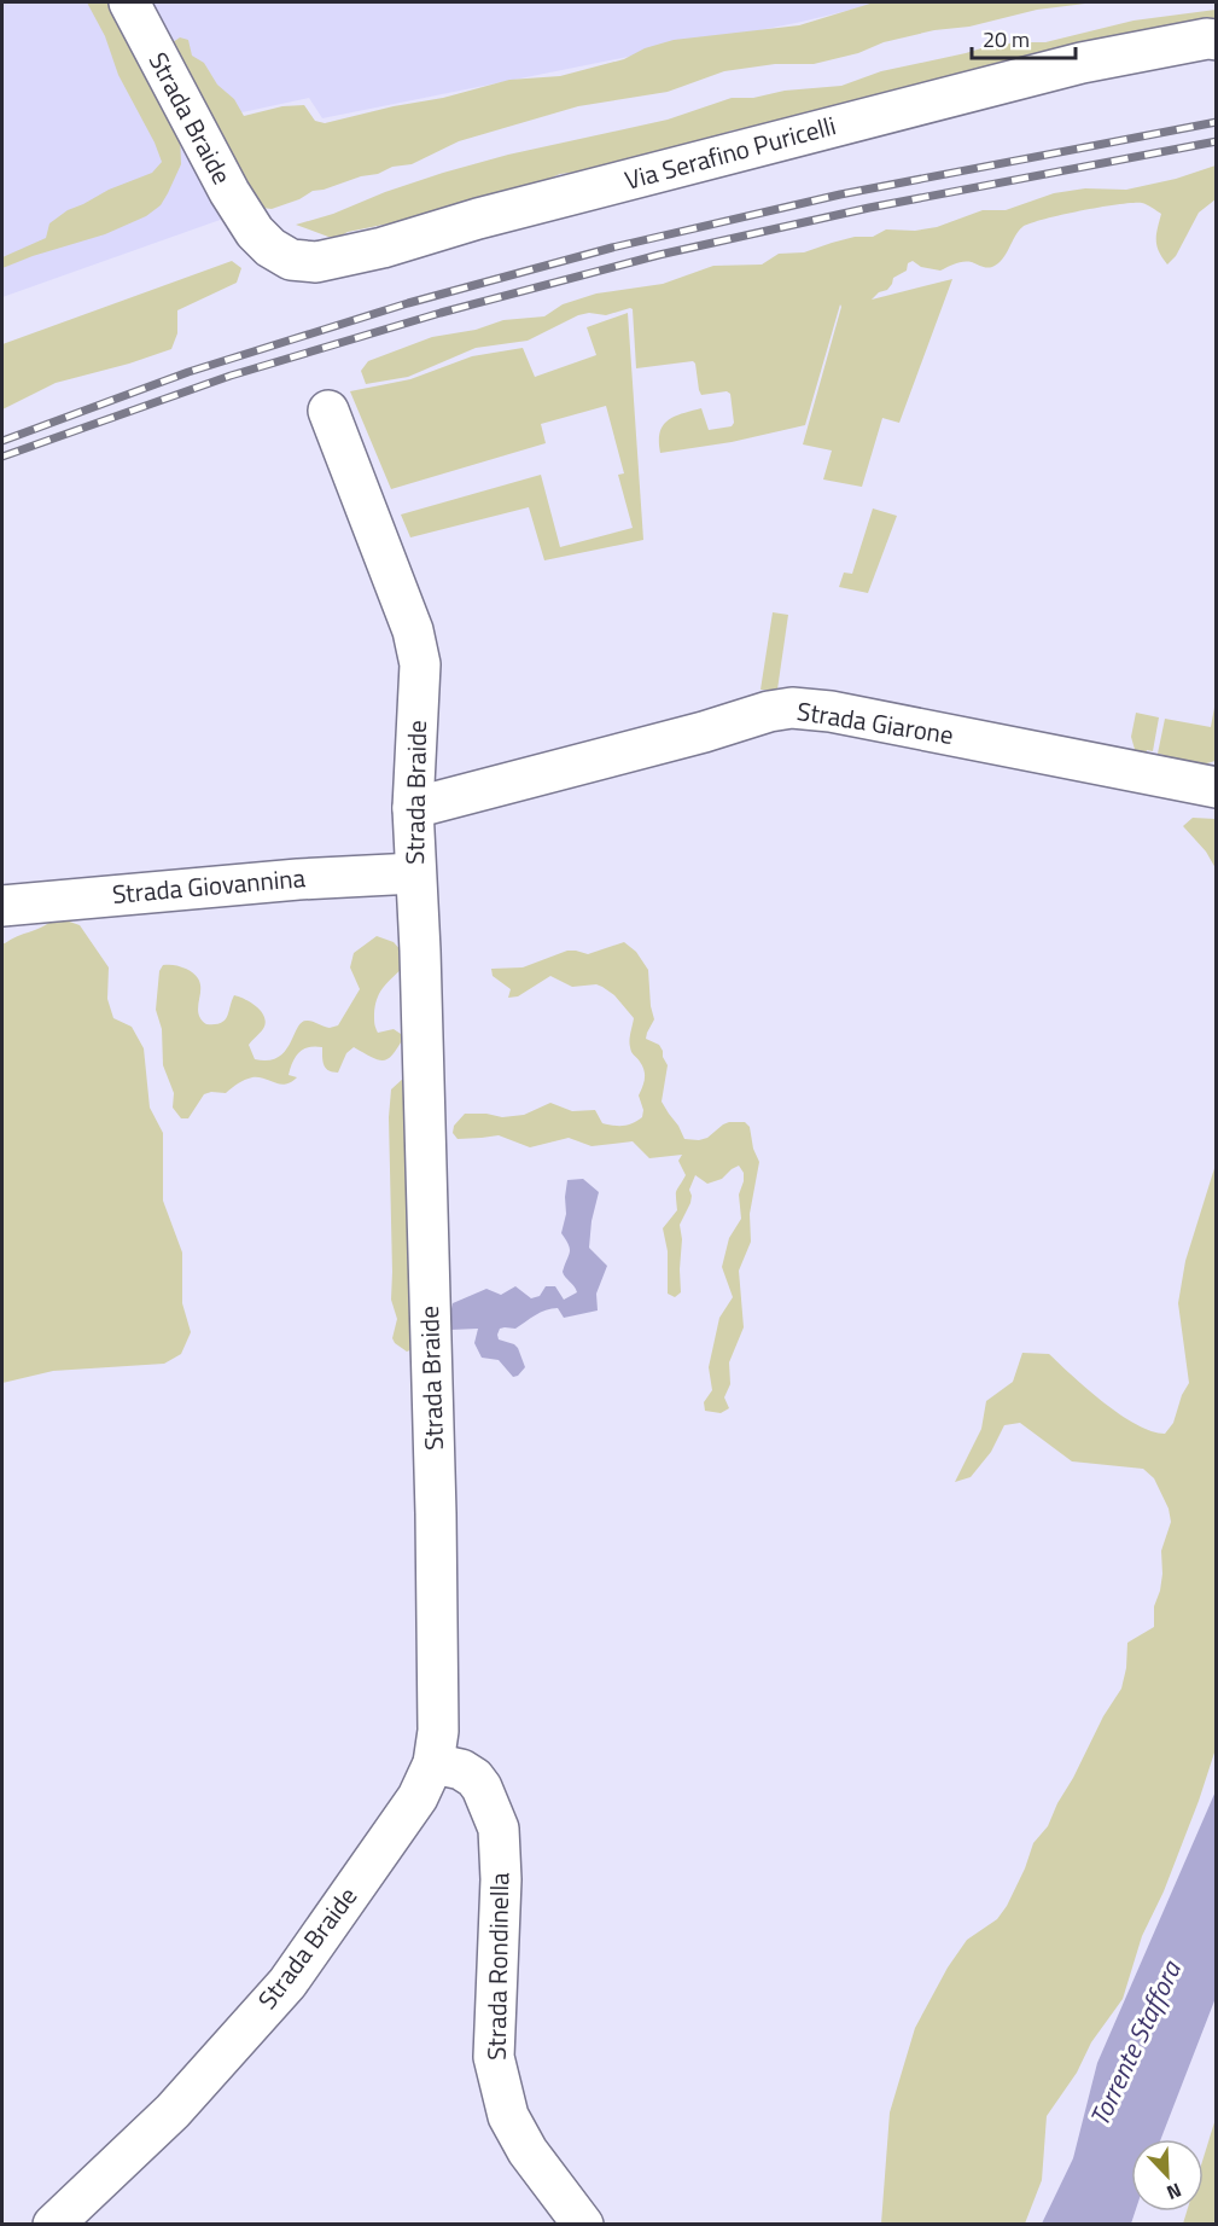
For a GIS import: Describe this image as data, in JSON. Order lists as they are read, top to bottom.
{
  "streets": {
    "street": [
      "Strada Braide",
      "Via Serafino Puricelli",
      "Strada Giarone",
      "Strada Giovannina",
      "Strada Rondinella"
    ]
  },
  "crossings": [
    ["Strada Braide", "Via Serafino Puricelli"],
    ["Strada Braide", "Strada Giarone"],
    ["Strada Braide", "Strada Giovannina"],
    ["Strada Braide", "Strada Rondinella"]
  ],
  "water": ["Torrente Staffora"],
  "scale_bar": "20 m",
  "north": "bottom right"
}
